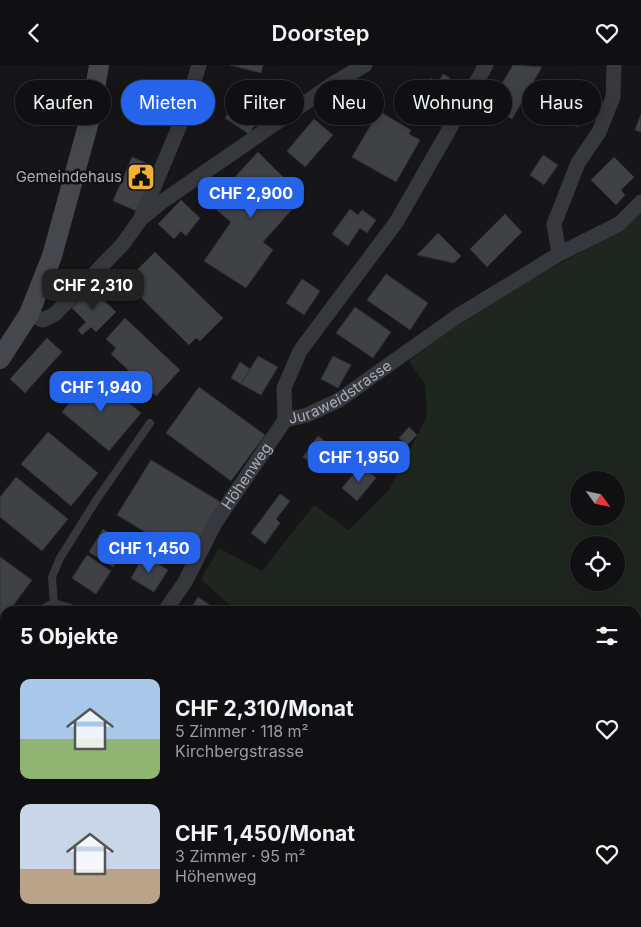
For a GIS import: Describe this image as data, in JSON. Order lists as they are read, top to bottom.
{
  "streets": {
    "street": ["Juraweidstrasse", "Höhenweg"]
  },
  "crossings": [
    ["Juraweidstrasse", "Höhenweg"]
  ],
  "places": {
    "public building": ["Gemeindehaus"]
  },
  "north": "bottom right",
  "page": {
    "header": "Doorstep",
    "chip": [
      "Kaufen",
      "Mieten",
      "Filter",
      "Neu",
      "Wohnung",
      "Haus"
    ],
    "price": [
      "CHF 2,900",
      "CHF 2,310",
      "CHF 1,940",
      "CHF 1,950",
      "CHF 1,450"
    ],
    "heading": "5 Objekte",
    "list": [
      {
        "name": "CHF 2,310/Monat",
        "note": "5 Zimmer · 118 m² · Kirchbergstrasse"
      },
      {
        "name": "CHF 1,450/Monat",
        "note": "3 Zimmer · 95 m² · Höhenweg"
      }
    ]
  }
}
